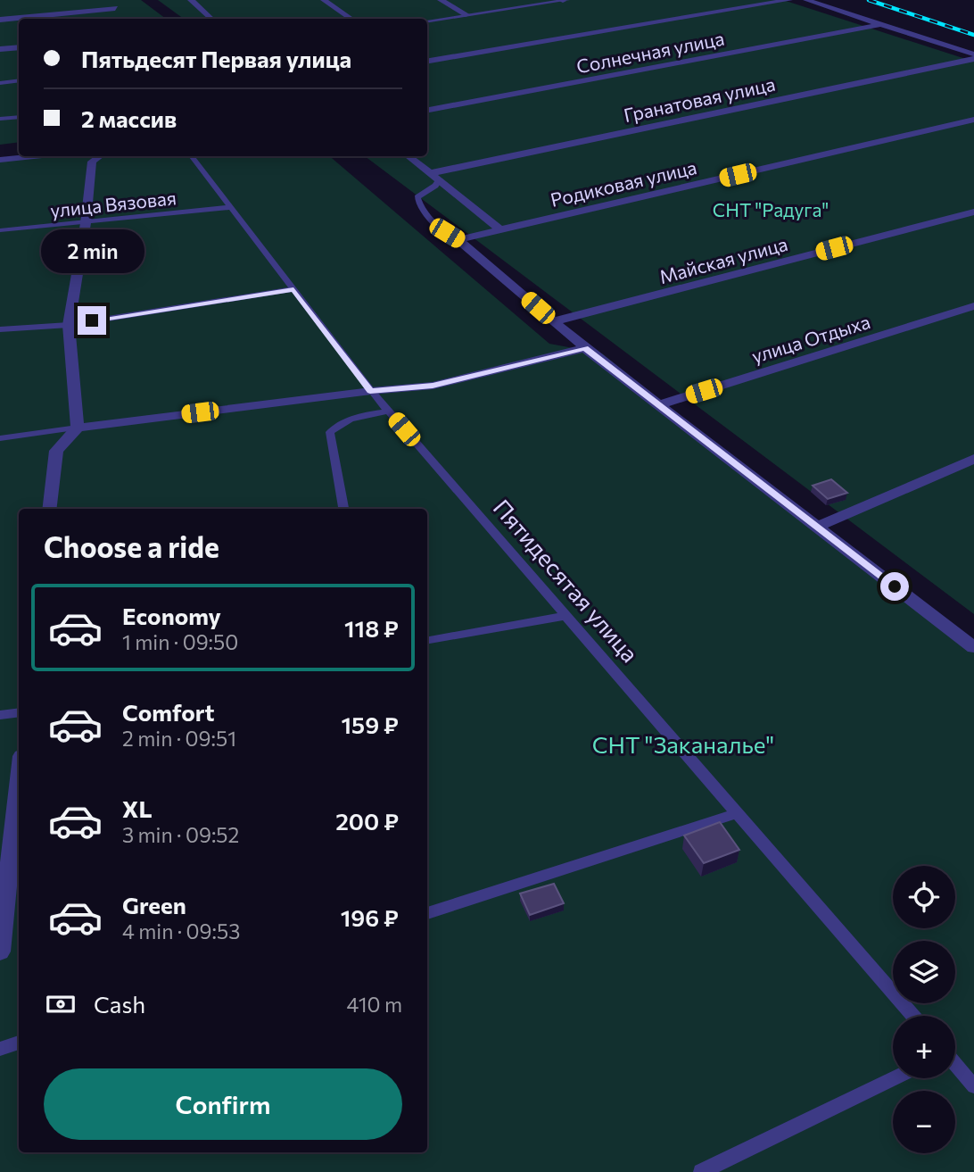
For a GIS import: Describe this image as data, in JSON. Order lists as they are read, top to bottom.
{
  "streets": {
    "street": [
      "Солнечная улица",
      "Гранатовая улица",
      "Родиковая улица",
      "Майская улица",
      "улица Отдыха"
    ],
    "lane": ["улица Вязовая", "Пятидесятая улица"]
  },
  "crossings": [
    ["улица Вязовая", "Пятидесятая улица"]
  ],
  "parks": ["СНТ \"Радуга\"", "СНТ \"Заканалье\""],
  "page": {
    "banner": ["Пятьдесят Первая улица", "2 массив"],
    "bubble": "2 min",
    "heading": "Choose a ride",
    "list": [
      {
        "name": "Economy",
        "note": "1 min · 09:50",
        "value": "118 ₽"
      },
      {
        "name": "Comfort",
        "note": "2 min · 09:51",
        "value": "159 ₽"
      },
      {
        "name": "XL",
        "note": "3 min · 09:52",
        "value": "200 ₽"
      },
      {
        "name": "Green",
        "note": "4 min · 09:53",
        "value": "196 ₽"
      }
    ],
    "map_buttons": ["+", "−"],
    "pay": ["Cash", "410 m"],
    "buttons": "Confirm"
  }
}
